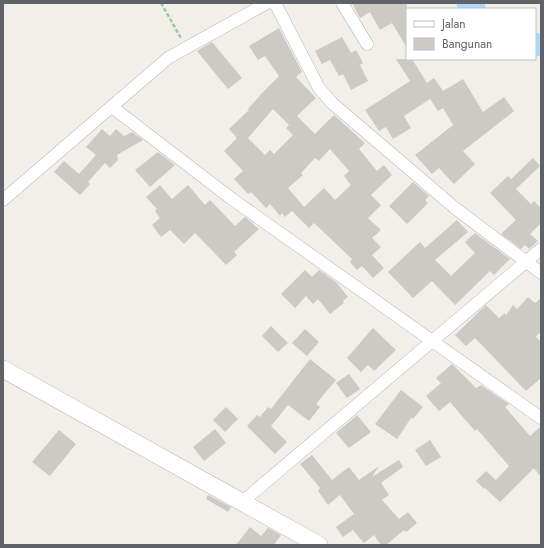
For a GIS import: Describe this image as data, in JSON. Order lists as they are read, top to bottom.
{
  "legend": ["Jalan", "Bangunan"]
}
